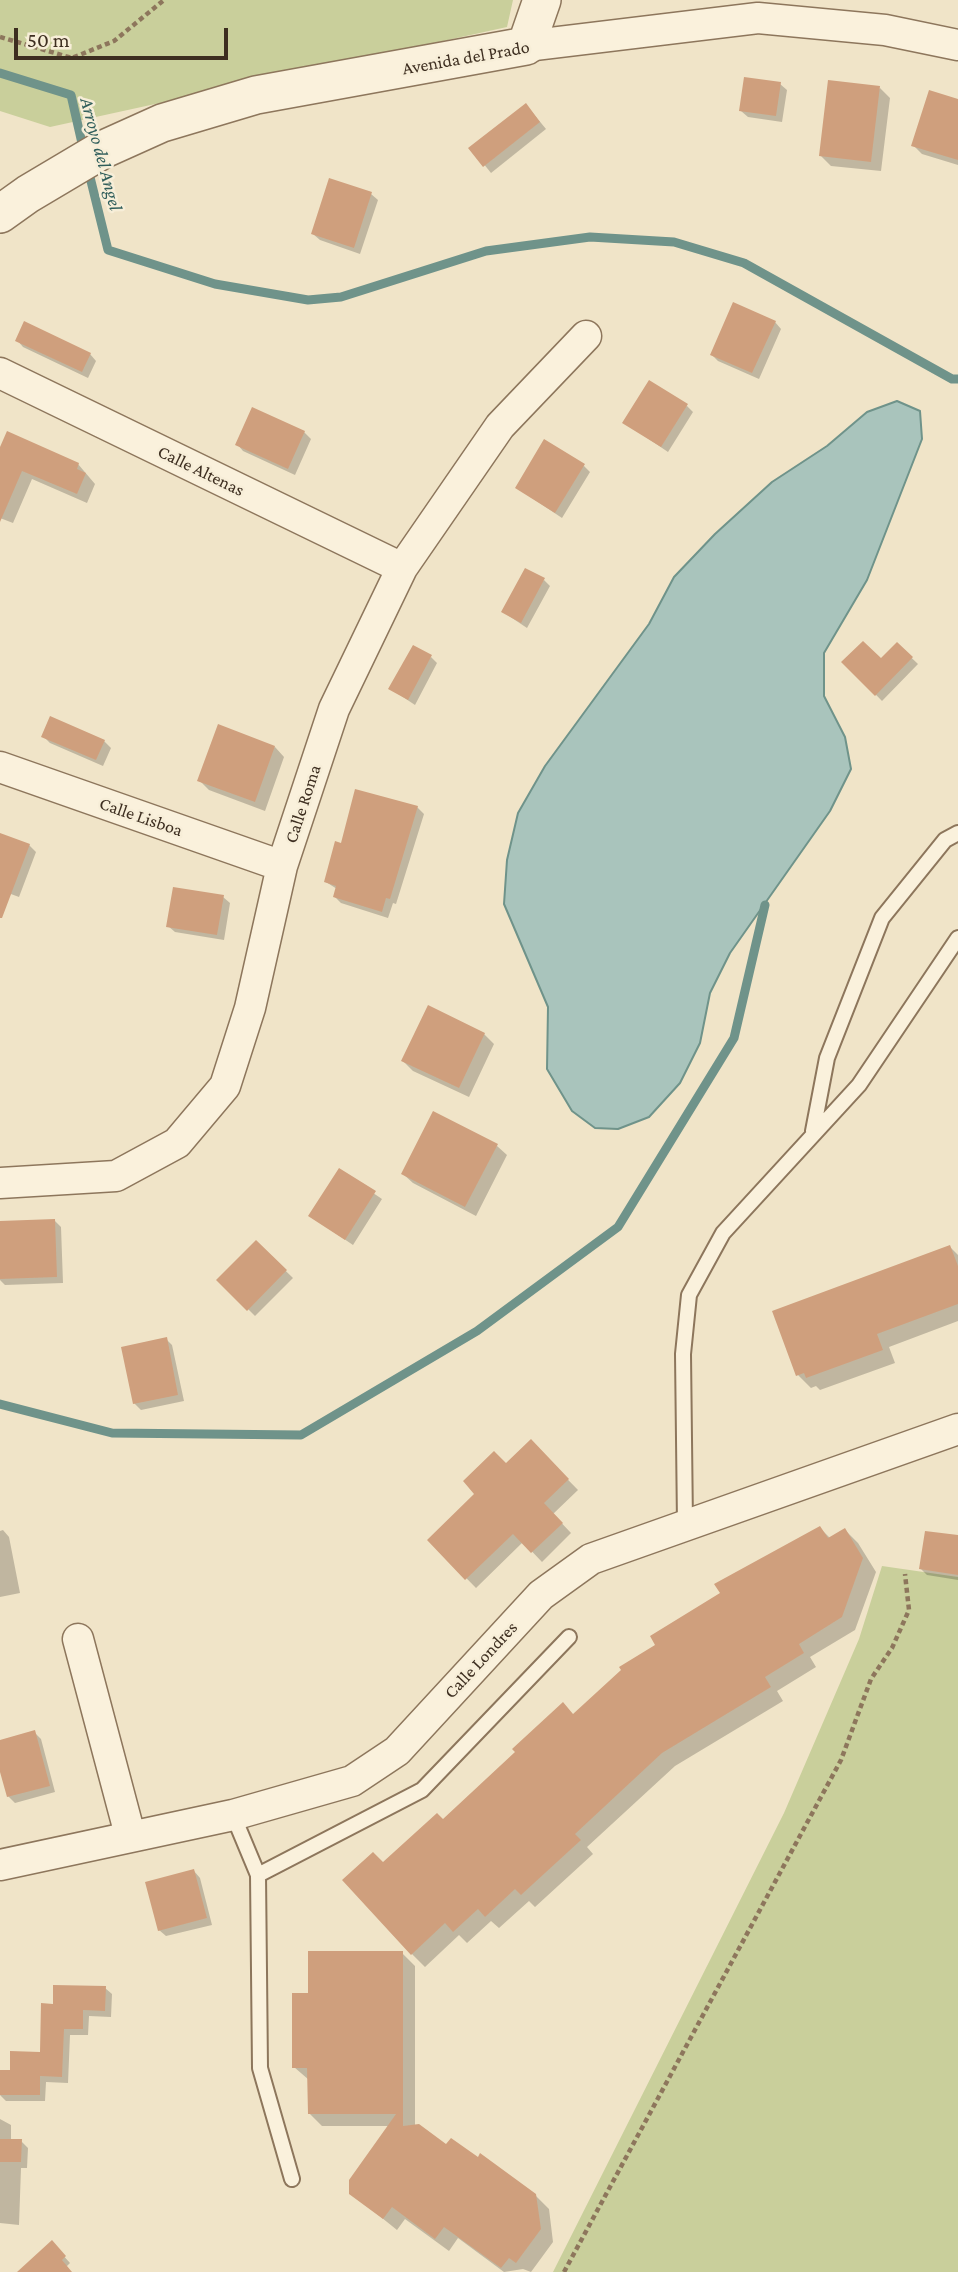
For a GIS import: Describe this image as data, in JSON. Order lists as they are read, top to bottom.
{
  "streets": {
    "street": [
      "Avenida del Prado",
      "Calle Altenas",
      "Calle Roma",
      "Calle Lisboa",
      "Calle Londres"
    ]
  },
  "crossings": [
    ["Calle Altenas", "Calle Roma"],
    ["Calle Roma", "Calle Lisboa"]
  ],
  "water": ["Arroyo del Angel"],
  "scale_bar": "50 m"
}
